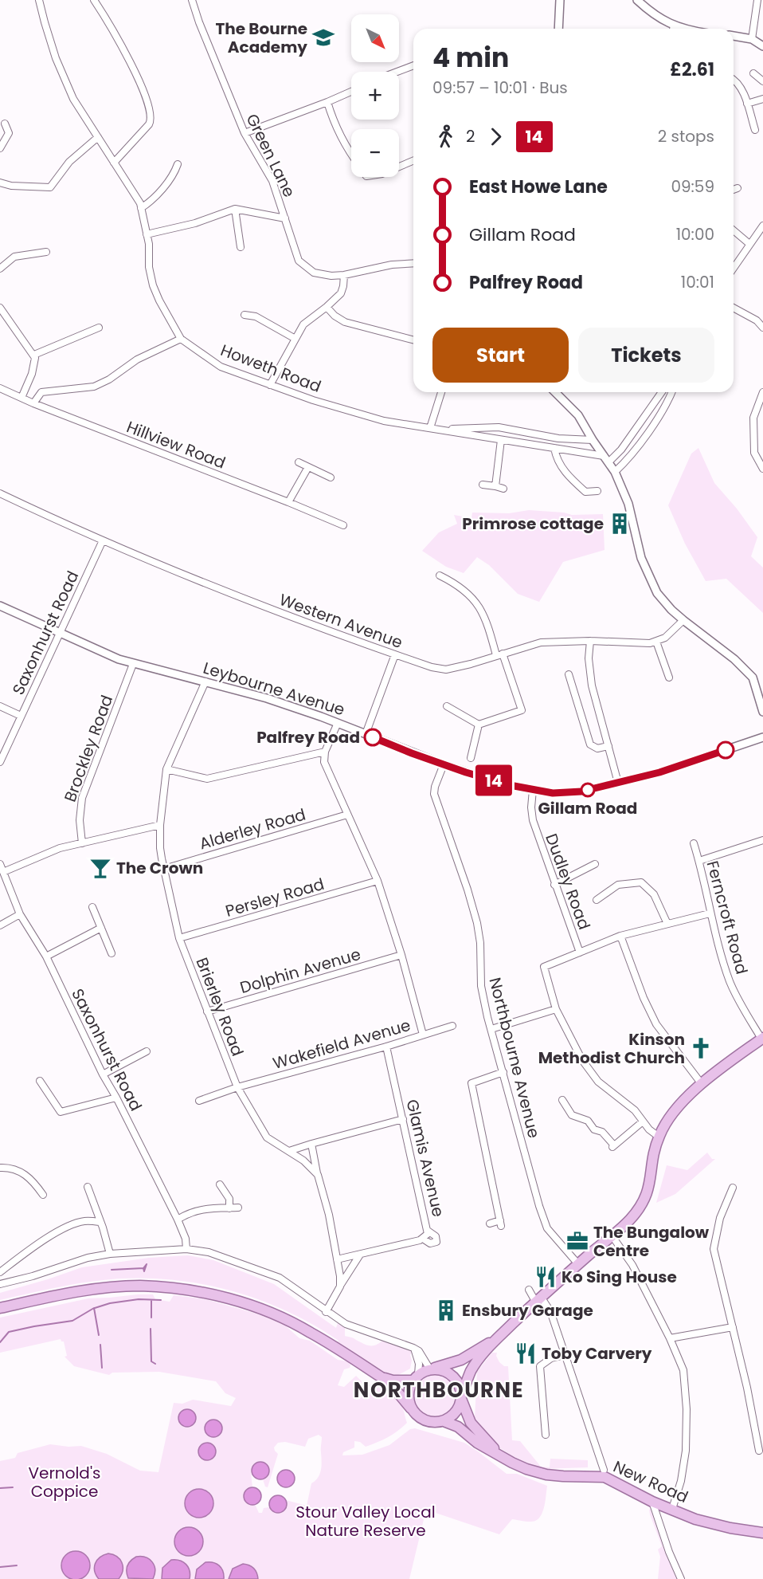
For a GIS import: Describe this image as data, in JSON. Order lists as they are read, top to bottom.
{
  "streets": {
    "main road": ["New Road"],
    "street": [
      "Green Lane",
      "Howeth Road",
      "Hillview Road",
      "Western Avenue",
      "Saxonhurst Road",
      "Leybourne Avenue",
      "Brockley Road",
      "Alderley Road",
      "Dudley Road",
      "Persley Road",
      "Ferncroft Road",
      "Dolphin Avenue",
      "Brierley Road",
      "Wakefield Avenue",
      "Northbourne Avenue",
      "Glamis Avenue"
    ]
  },
  "crossings": [
    ["Western Avenue", "Saxonhurst Road"],
    ["Saxonhurst Road", "Leybourne Avenue"],
    ["Leybourne Avenue", "Brockley Road"],
    ["Leybourne Avenue", "Dudley Road"],
    ["Leybourne Avenue", "Brierley Road"],
    ["Leybourne Avenue", "Northbourne Avenue"],
    ["Alderley Road", "Brierley Road"],
    ["Persley Road", "Brierley Road"],
    ["Dolphin Avenue", "Brierley Road"],
    ["Brierley Road", "Wakefield Avenue"],
    ["Wakefield Avenue", "Glamis Avenue"]
  ],
  "districts": ["NORTHBOURNE"],
  "parks": ["Vernold's Coppice", "Stour Valley Local Nature Reserve"],
  "places": {
    "school or university": ["The Bourne Academy"],
    "building": ["Primrose cottage", "Ensbury Garage"],
    "other": ["Palfrey Road", "Gillam Road"],
    "bar": ["The Crown"],
    "church": ["Kinson Methodist Church"],
    "office": ["The Bungalow Centre"],
    "restaurant": ["Ko Sing House", "Toby Carvery"]
  },
  "lines": ["bus line 14"],
  "north": "bottom right",
  "page": {
    "on_map": "14",
    "map_buttons": ["+", "−"],
    "heading": ["4 min", "09:57 – 10:01 · Bus", "£2.61"],
    "legs": ["2", "14", "2 stops"],
    "list": [
      {
        "name": "East Howe Lane",
        "value": "09:59"
      },
      {
        "name": "Gillam Road",
        "value": "10:00"
      },
      {
        "name": "Palfrey Road",
        "value": "10:01"
      }
    ],
    "buttons": ["Start", "Tickets"]
  }
}
